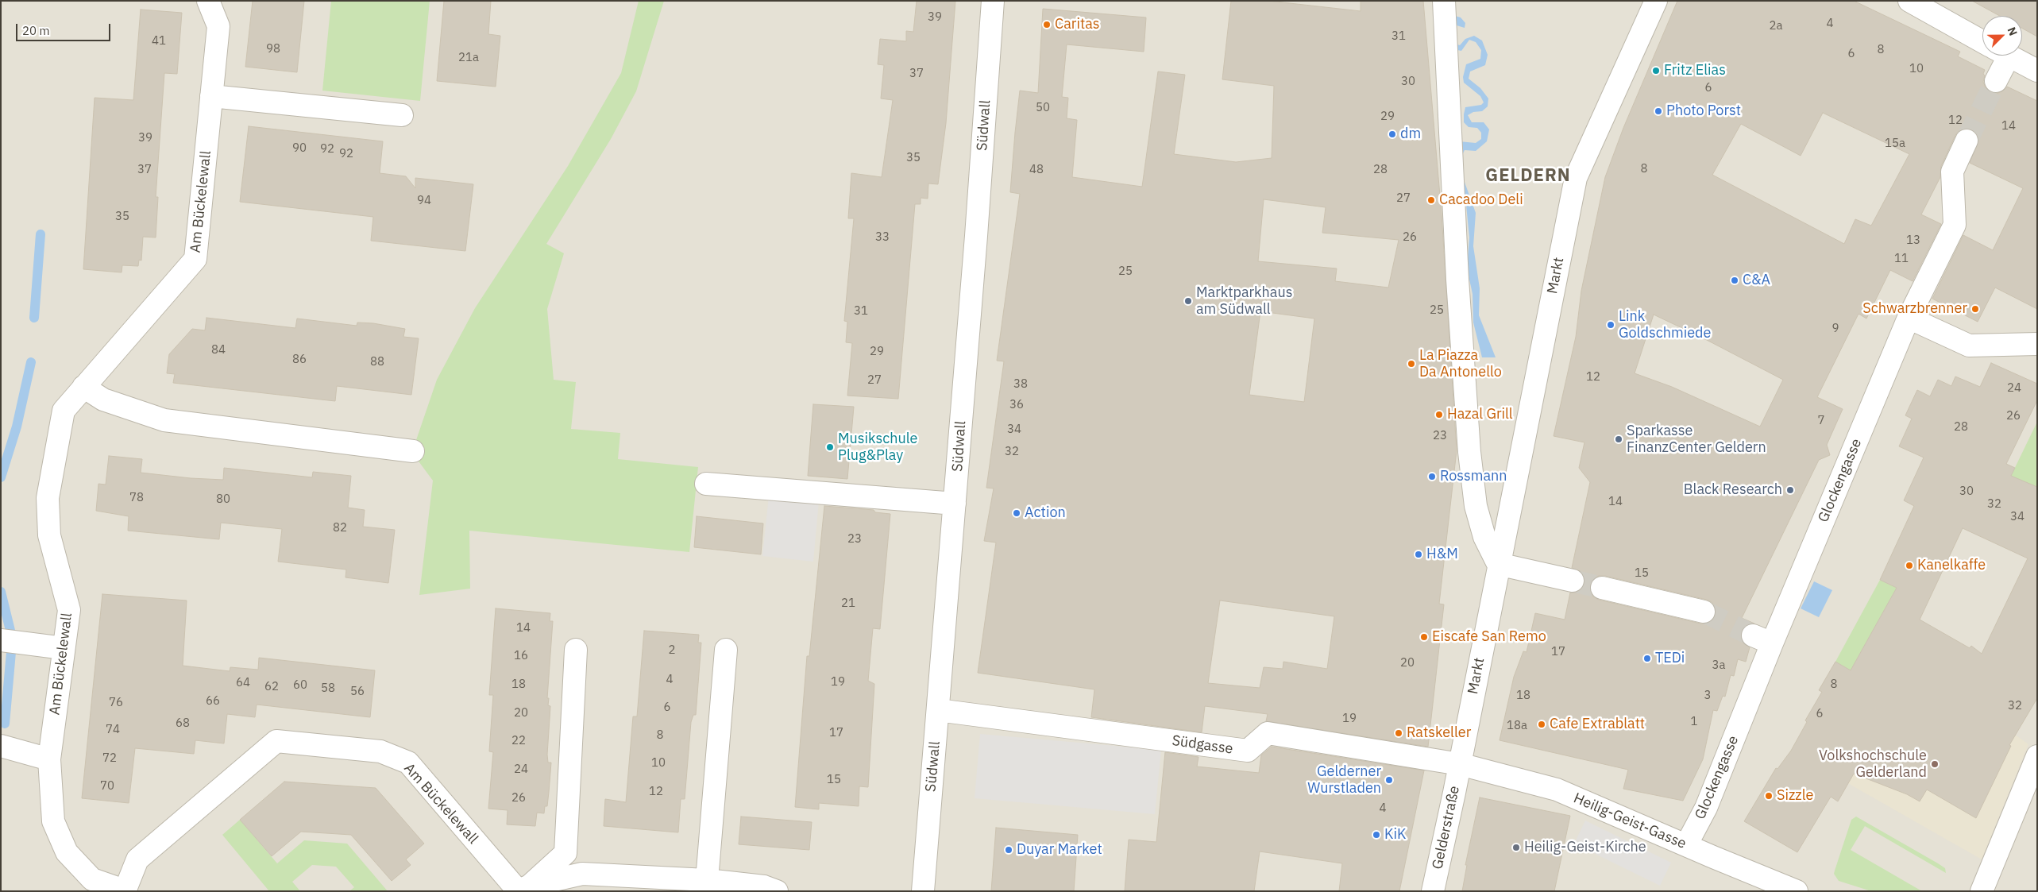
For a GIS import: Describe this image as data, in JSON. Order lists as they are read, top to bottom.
{
  "streets": {
    "street": [
      "Südwall",
      "Am Bückelewall",
      "Markt",
      "Glockengasse",
      "Südgasse",
      "Heilig-Geist-Gasse",
      "Gelderstraße"
    ]
  },
  "crossings": [
    ["Südwall", "Südgasse"],
    ["Markt", "Südgasse"],
    ["Markt", "Heilig-Geist-Gasse"],
    ["Markt", "Gelderstraße"],
    ["Glockengasse", "Heilig-Geist-Gasse"],
    ["Südgasse", "Heilig-Geist-Gasse"],
    ["Südgasse", "Gelderstraße"],
    ["Heilig-Geist-Gasse", "Gelderstraße"]
  ],
  "districts": ["GELDERN"],
  "places": [
    "Caritas",
    "Fritz Elias",
    "Photo Porst",
    "dm",
    "Cacadoo Deli",
    "C&A",
    "Marktparkhaus am Südwall",
    "Schwarzbrenner",
    "Link Goldschmiede",
    "La Piazza Da Antonello",
    "Hazal Grill",
    "Sparkasse FinanzCenter Geldern",
    "Musikschule Plug&Play",
    "Rossmann",
    "Black Research",
    "Action",
    "H&M",
    "Kanelkaffe",
    "Eiscafe San Remo",
    "TEDi",
    "Cafe Extrablatt",
    "Ratskeller",
    "Volkshochschule Gelderland",
    "Gelderner Wurstladen",
    "Sizzle",
    "KiK",
    "Heilig-Geist-Kirche",
    "Duyar Market"
  ],
  "house_numbers": [
    "39",
    "4",
    "2a",
    "31",
    "41",
    "98",
    "8",
    "6",
    "21a",
    "10",
    "37",
    "30",
    "6",
    "50",
    "29",
    "12",
    "14",
    "39",
    "15a",
    "90",
    "92",
    "92",
    "35",
    "8",
    "37",
    "48",
    "28",
    "27",
    "94",
    "35",
    "33",
    "26",
    "13",
    "11",
    "25",
    "25",
    "31",
    "9",
    "84",
    "29",
    "86",
    "88",
    "12",
    "27",
    "38",
    "24",
    "36",
    "26",
    "7",
    "28",
    "34",
    "23",
    "32",
    "30",
    "78",
    "80",
    "14",
    "32",
    "34",
    "82",
    "23",
    "15",
    "21",
    "14",
    "2",
    "17",
    "16",
    "20",
    "3a",
    "4",
    "19",
    "64",
    "18",
    "8",
    "60",
    "62",
    "58",
    "56",
    "18",
    "3",
    "66",
    "76",
    "32",
    "6",
    "20",
    "6",
    "19",
    "1",
    "68",
    "18a",
    "74",
    "17",
    "8",
    "22",
    "72",
    "10",
    "24",
    "15",
    "70",
    "12",
    "26",
    "4"
  ],
  "scale_bar": "20 m",
  "north": "top right"
}
